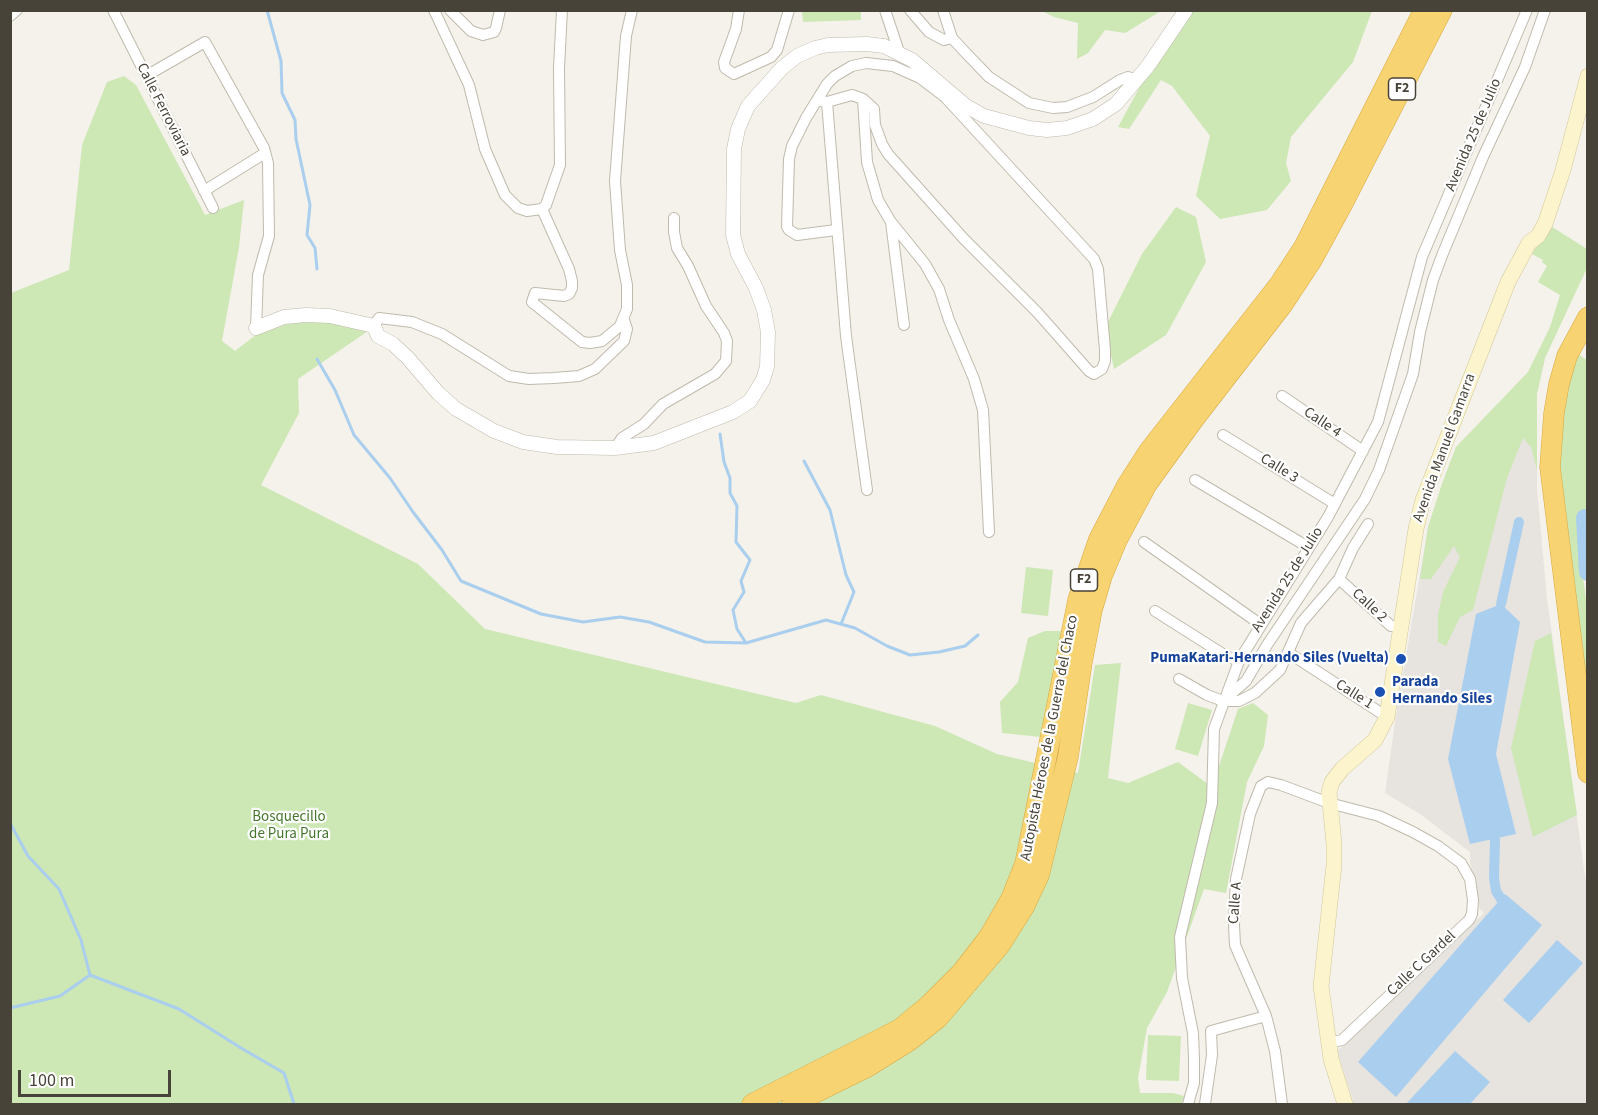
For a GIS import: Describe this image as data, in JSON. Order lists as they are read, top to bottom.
{
  "streets": {
    "highway": ["F2", "Autopista Héroes de la Guerra del Chaco"],
    "main road": ["Avenida Manuel Gamarra"],
    "street": [
      "Calle Ferroviaria",
      "Avenida 25 de Julio",
      "Calle 4",
      "Calle 3",
      "Calle 2",
      "Calle 1",
      "Calle A",
      "Calle C Gardel"
    ]
  },
  "crossings": [
    ["Avenida 25 de Julio", "Calle 4"],
    ["Avenida 25 de Julio", "Calle 3"],
    ["Avenida Manuel Gamarra", "Calle 2"],
    ["Avenida Manuel Gamarra", "Calle 1"],
    ["Avenida Manuel Gamarra", "Calle A"],
    ["Avenida Manuel Gamarra", "Calle C Gardel"],
    ["Calle A", "Calle C Gardel"]
  ],
  "parks": ["Bosquecillo de Pura Pura"],
  "places": ["PumaKatari-Hernando Siles (Vuelta)", "Parada Hernando Siles"],
  "scale_bar": "100 m"
}
